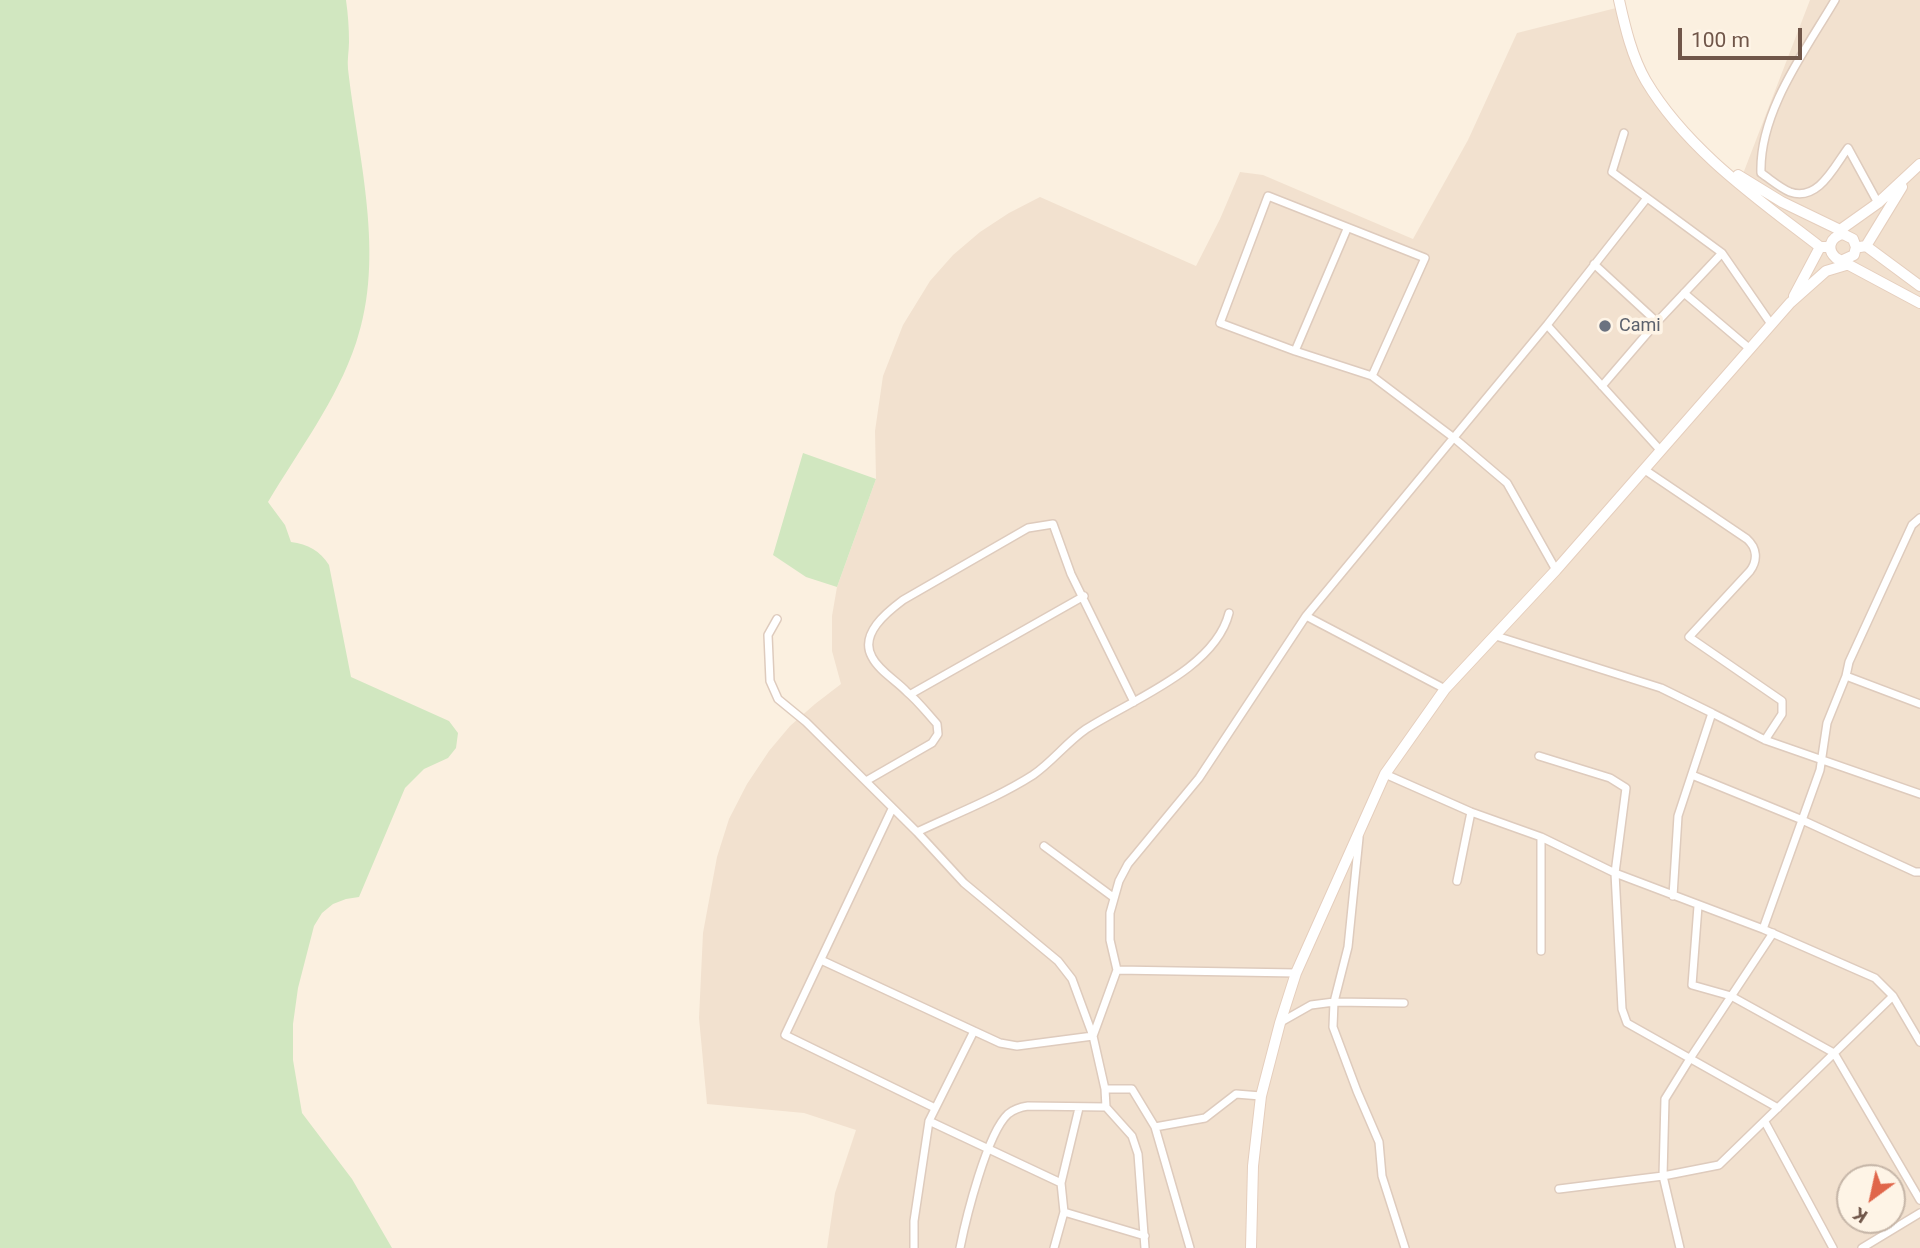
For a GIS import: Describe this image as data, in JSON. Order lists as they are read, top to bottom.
{
  "places": ["Cami"],
  "scale_bar": "100 m",
  "north": "bottom left"
}
